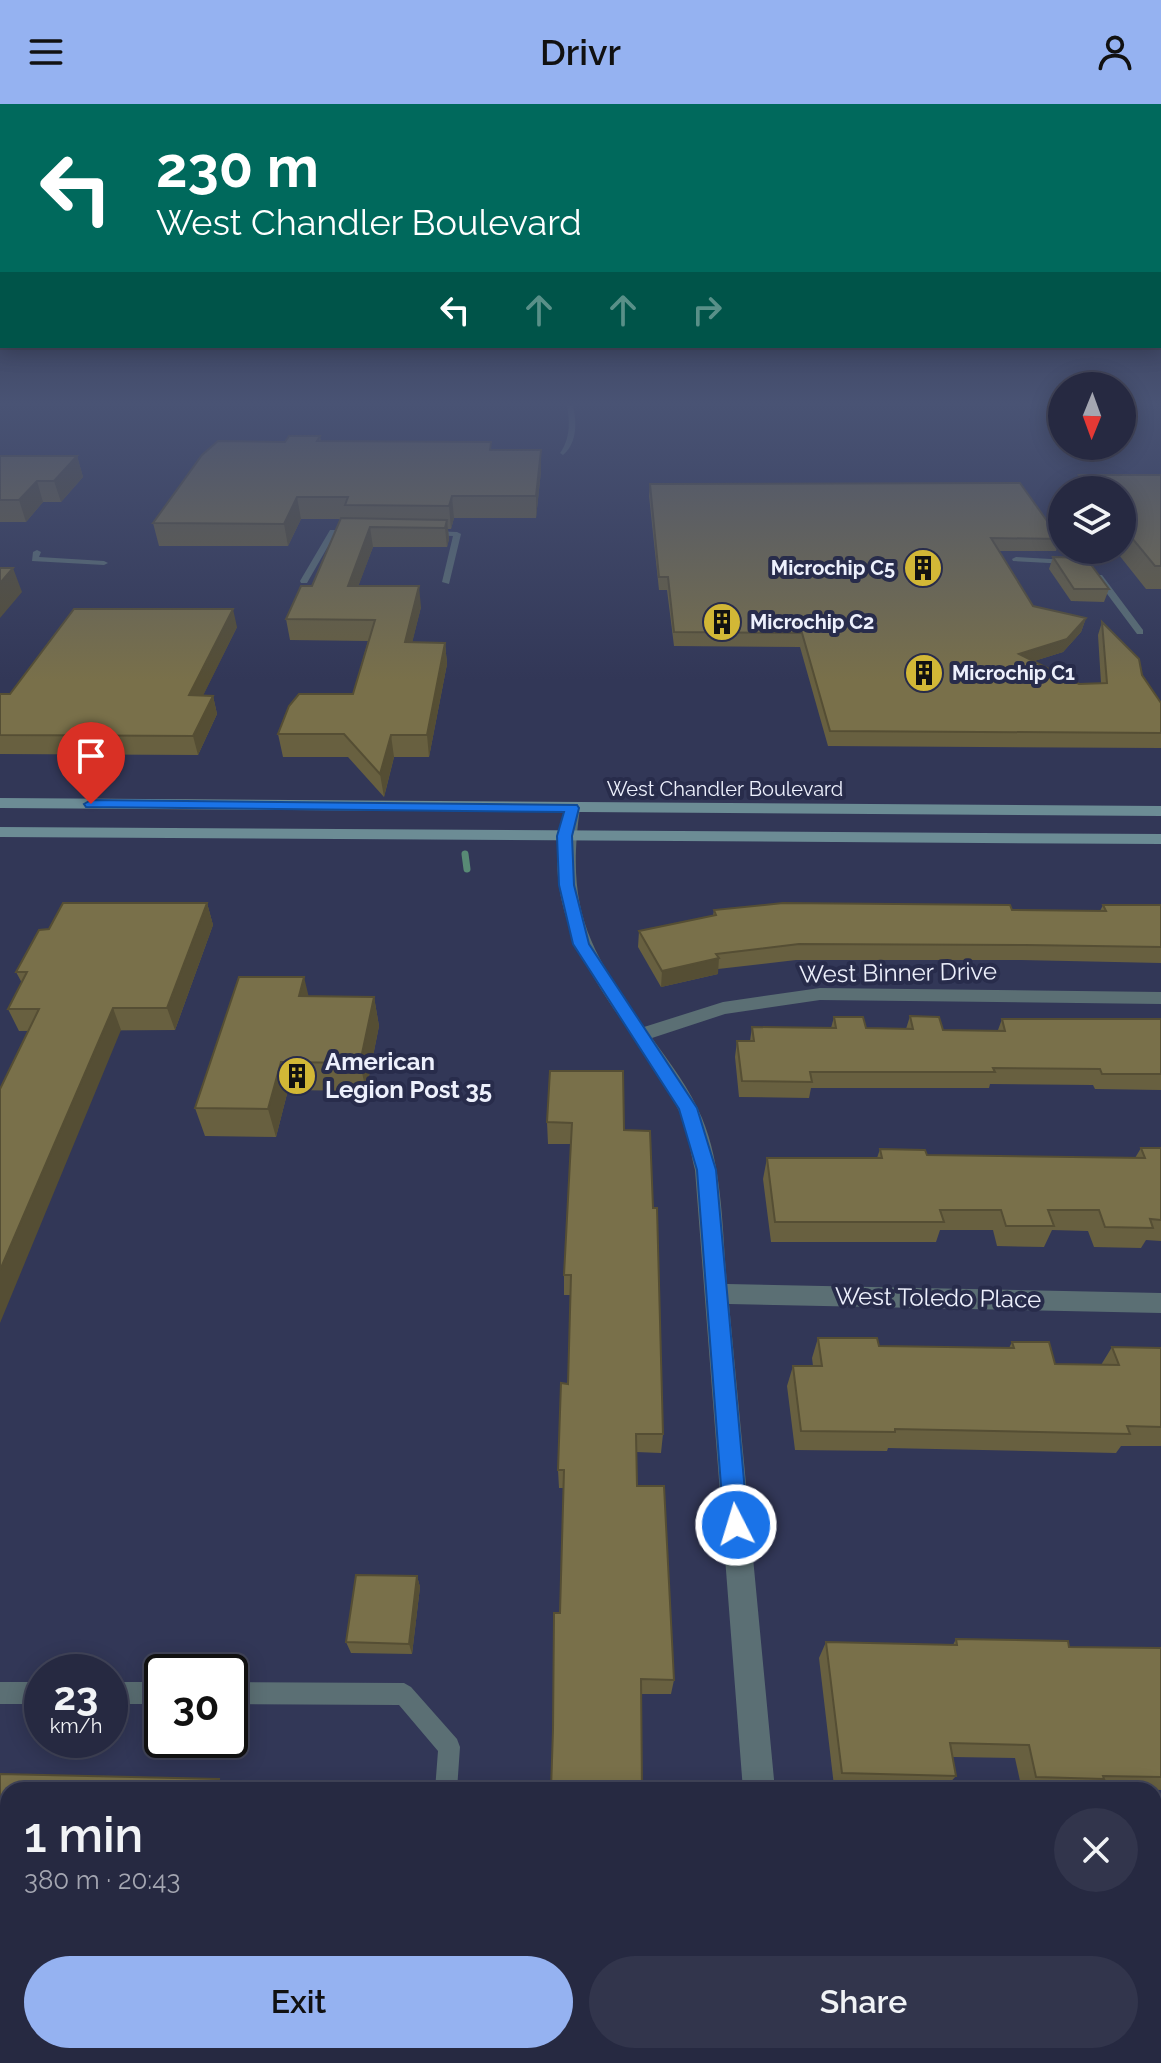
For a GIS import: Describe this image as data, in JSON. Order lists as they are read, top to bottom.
{
  "streets": {
    "main road": ["West Chandler Boulevard"],
    "street": ["West Binner Drive", "West Toledo Place"]
  },
  "places": {
    "building": [
      "Microchip C5",
      "Microchip C2",
      "Microchip C1",
      "American Legion Post 35"
    ]
  },
  "north": "bottom",
  "page": {
    "header": "Drivr",
    "turn": ["230 m", "West Chandler Boulevard"],
    "speed": "23 km/h",
    "limit": "30",
    "heading": ["1 min", "380 m · 20:43"],
    "buttons": ["Exit", "Share"]
  }
}
